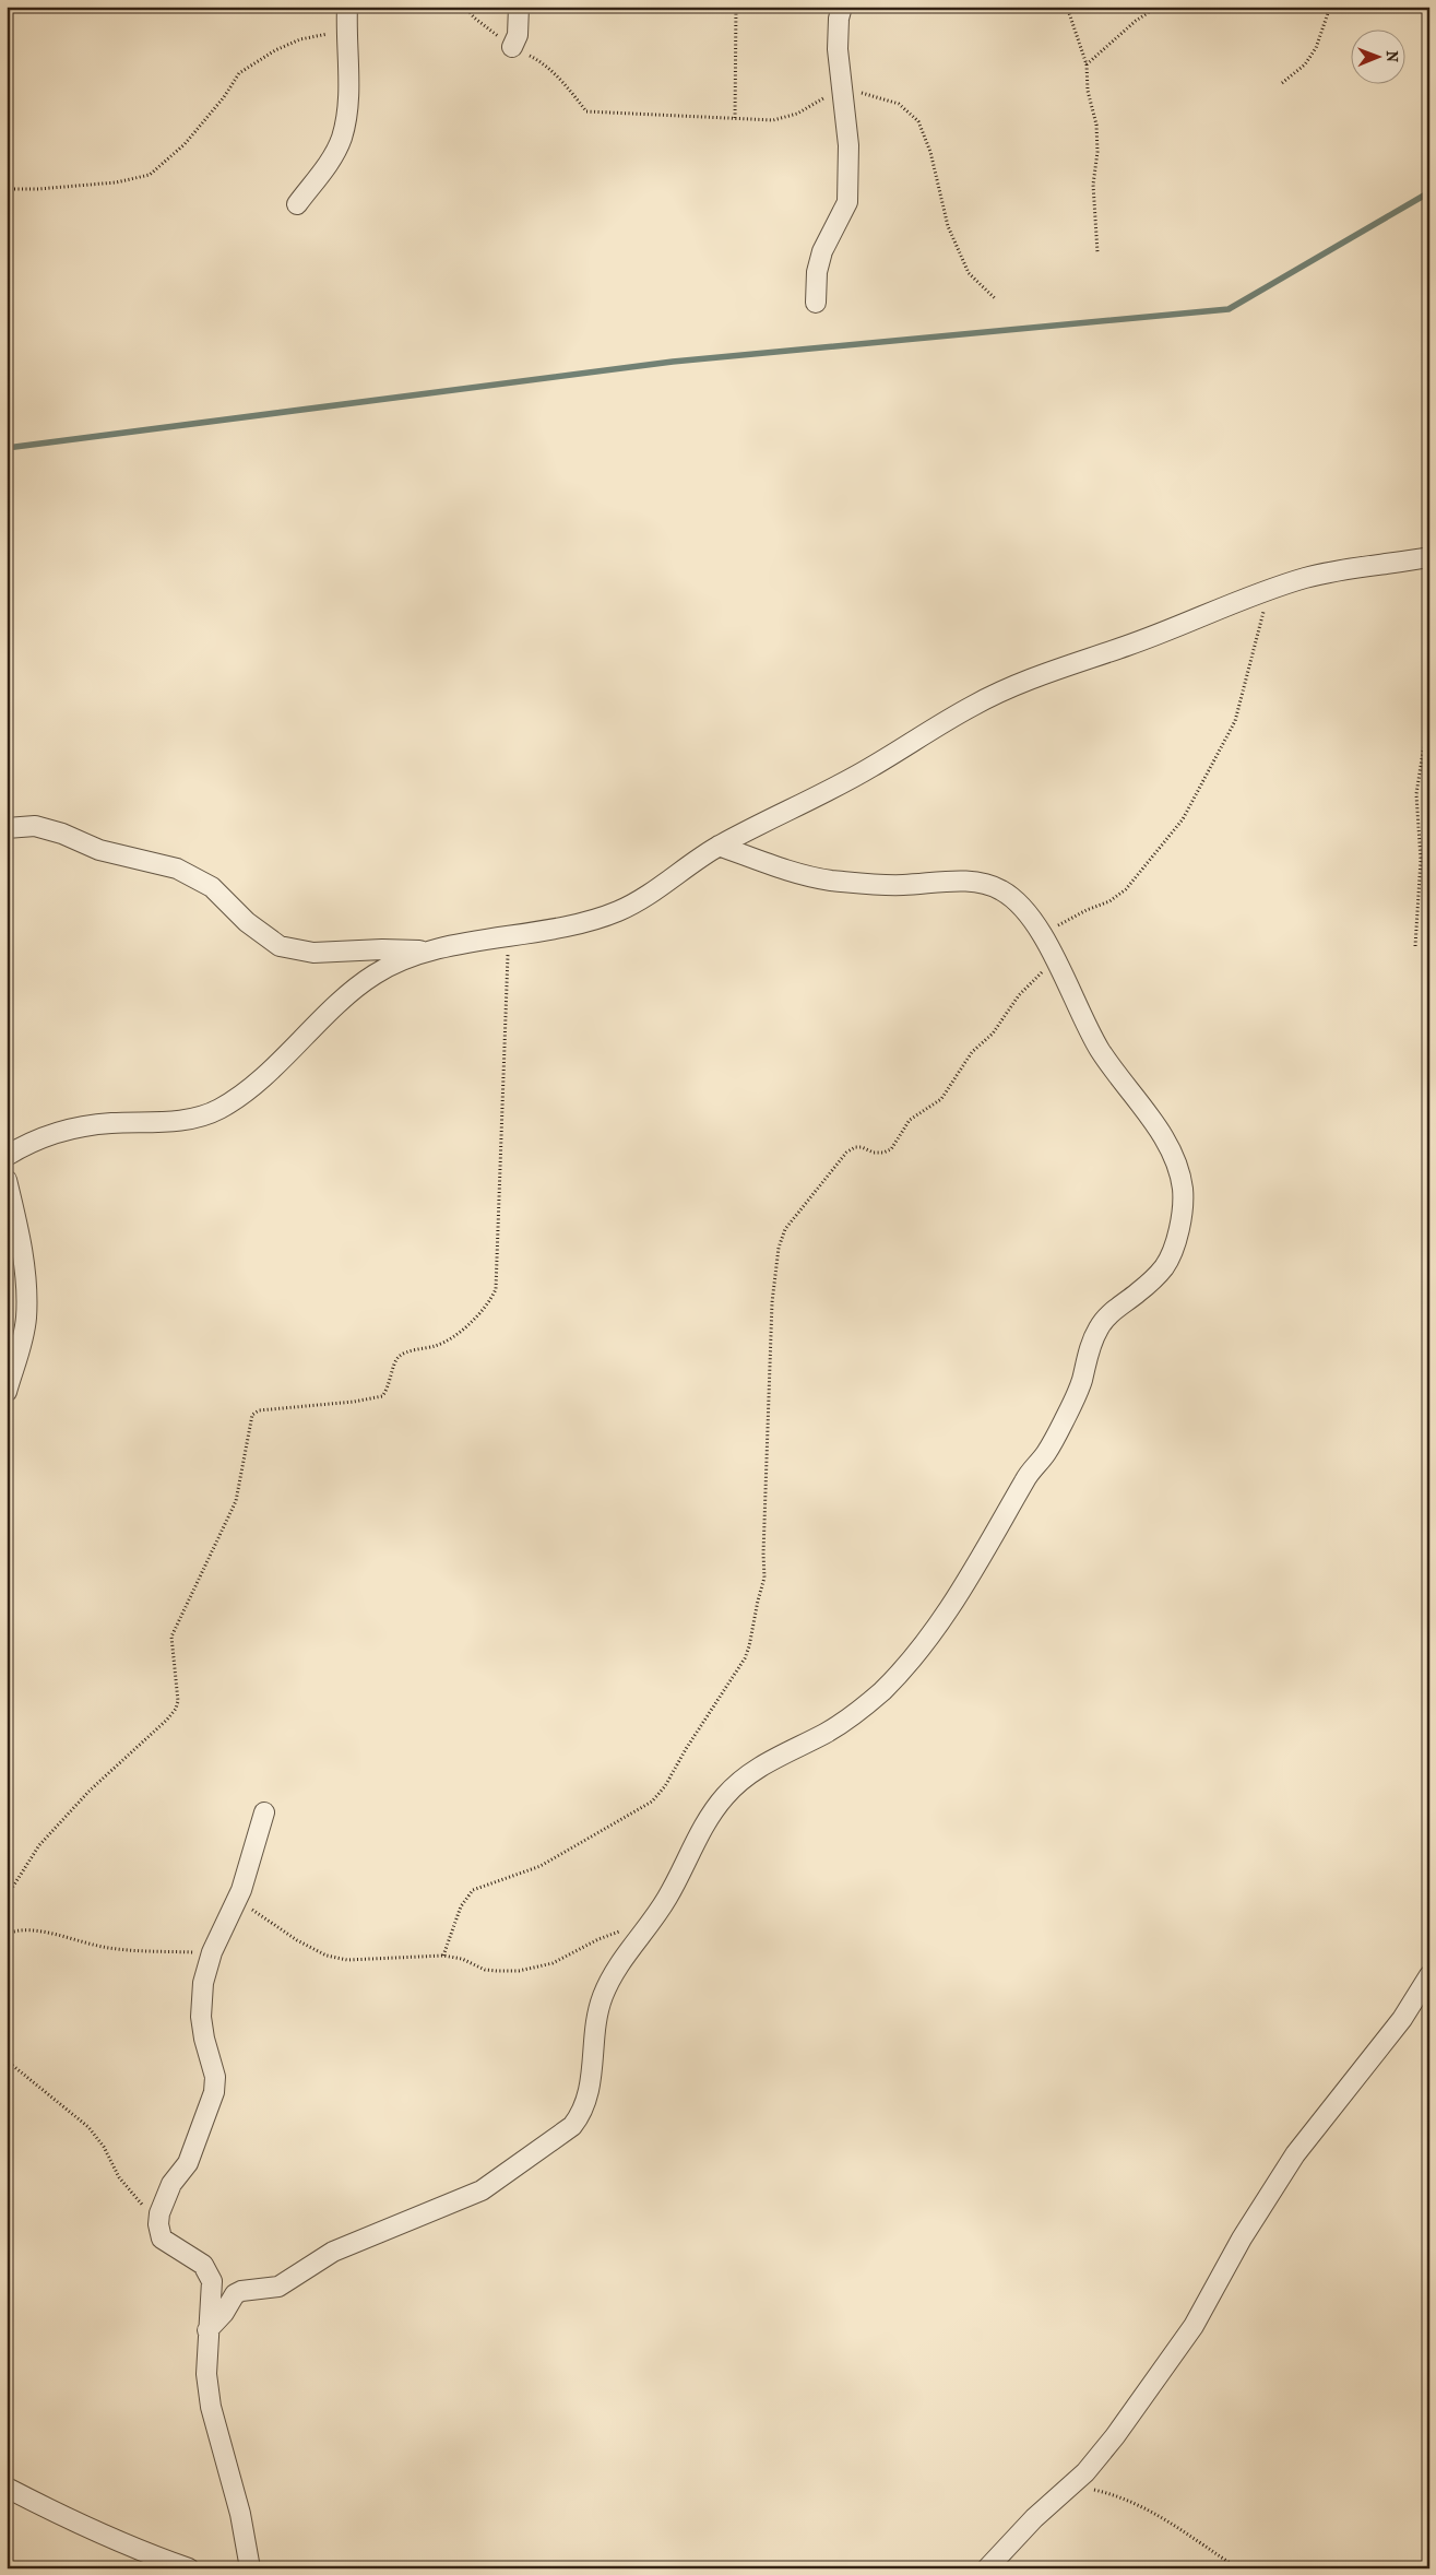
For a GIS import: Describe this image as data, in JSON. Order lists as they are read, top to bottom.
{
  "north": "right"
}
